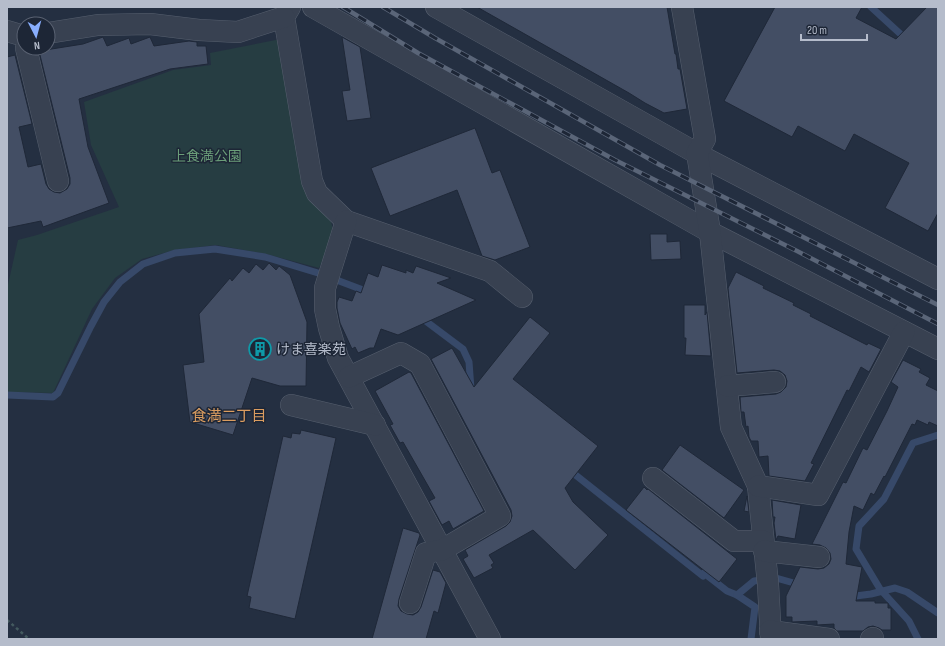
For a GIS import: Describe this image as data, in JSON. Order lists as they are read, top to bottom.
{
  "districts": ["食満二丁目"],
  "parks": ["上食満公園"],
  "places": {
    "building": ["けま喜楽苑"]
  },
  "scale_bar": "20 m",
  "north": "bottom"
}
